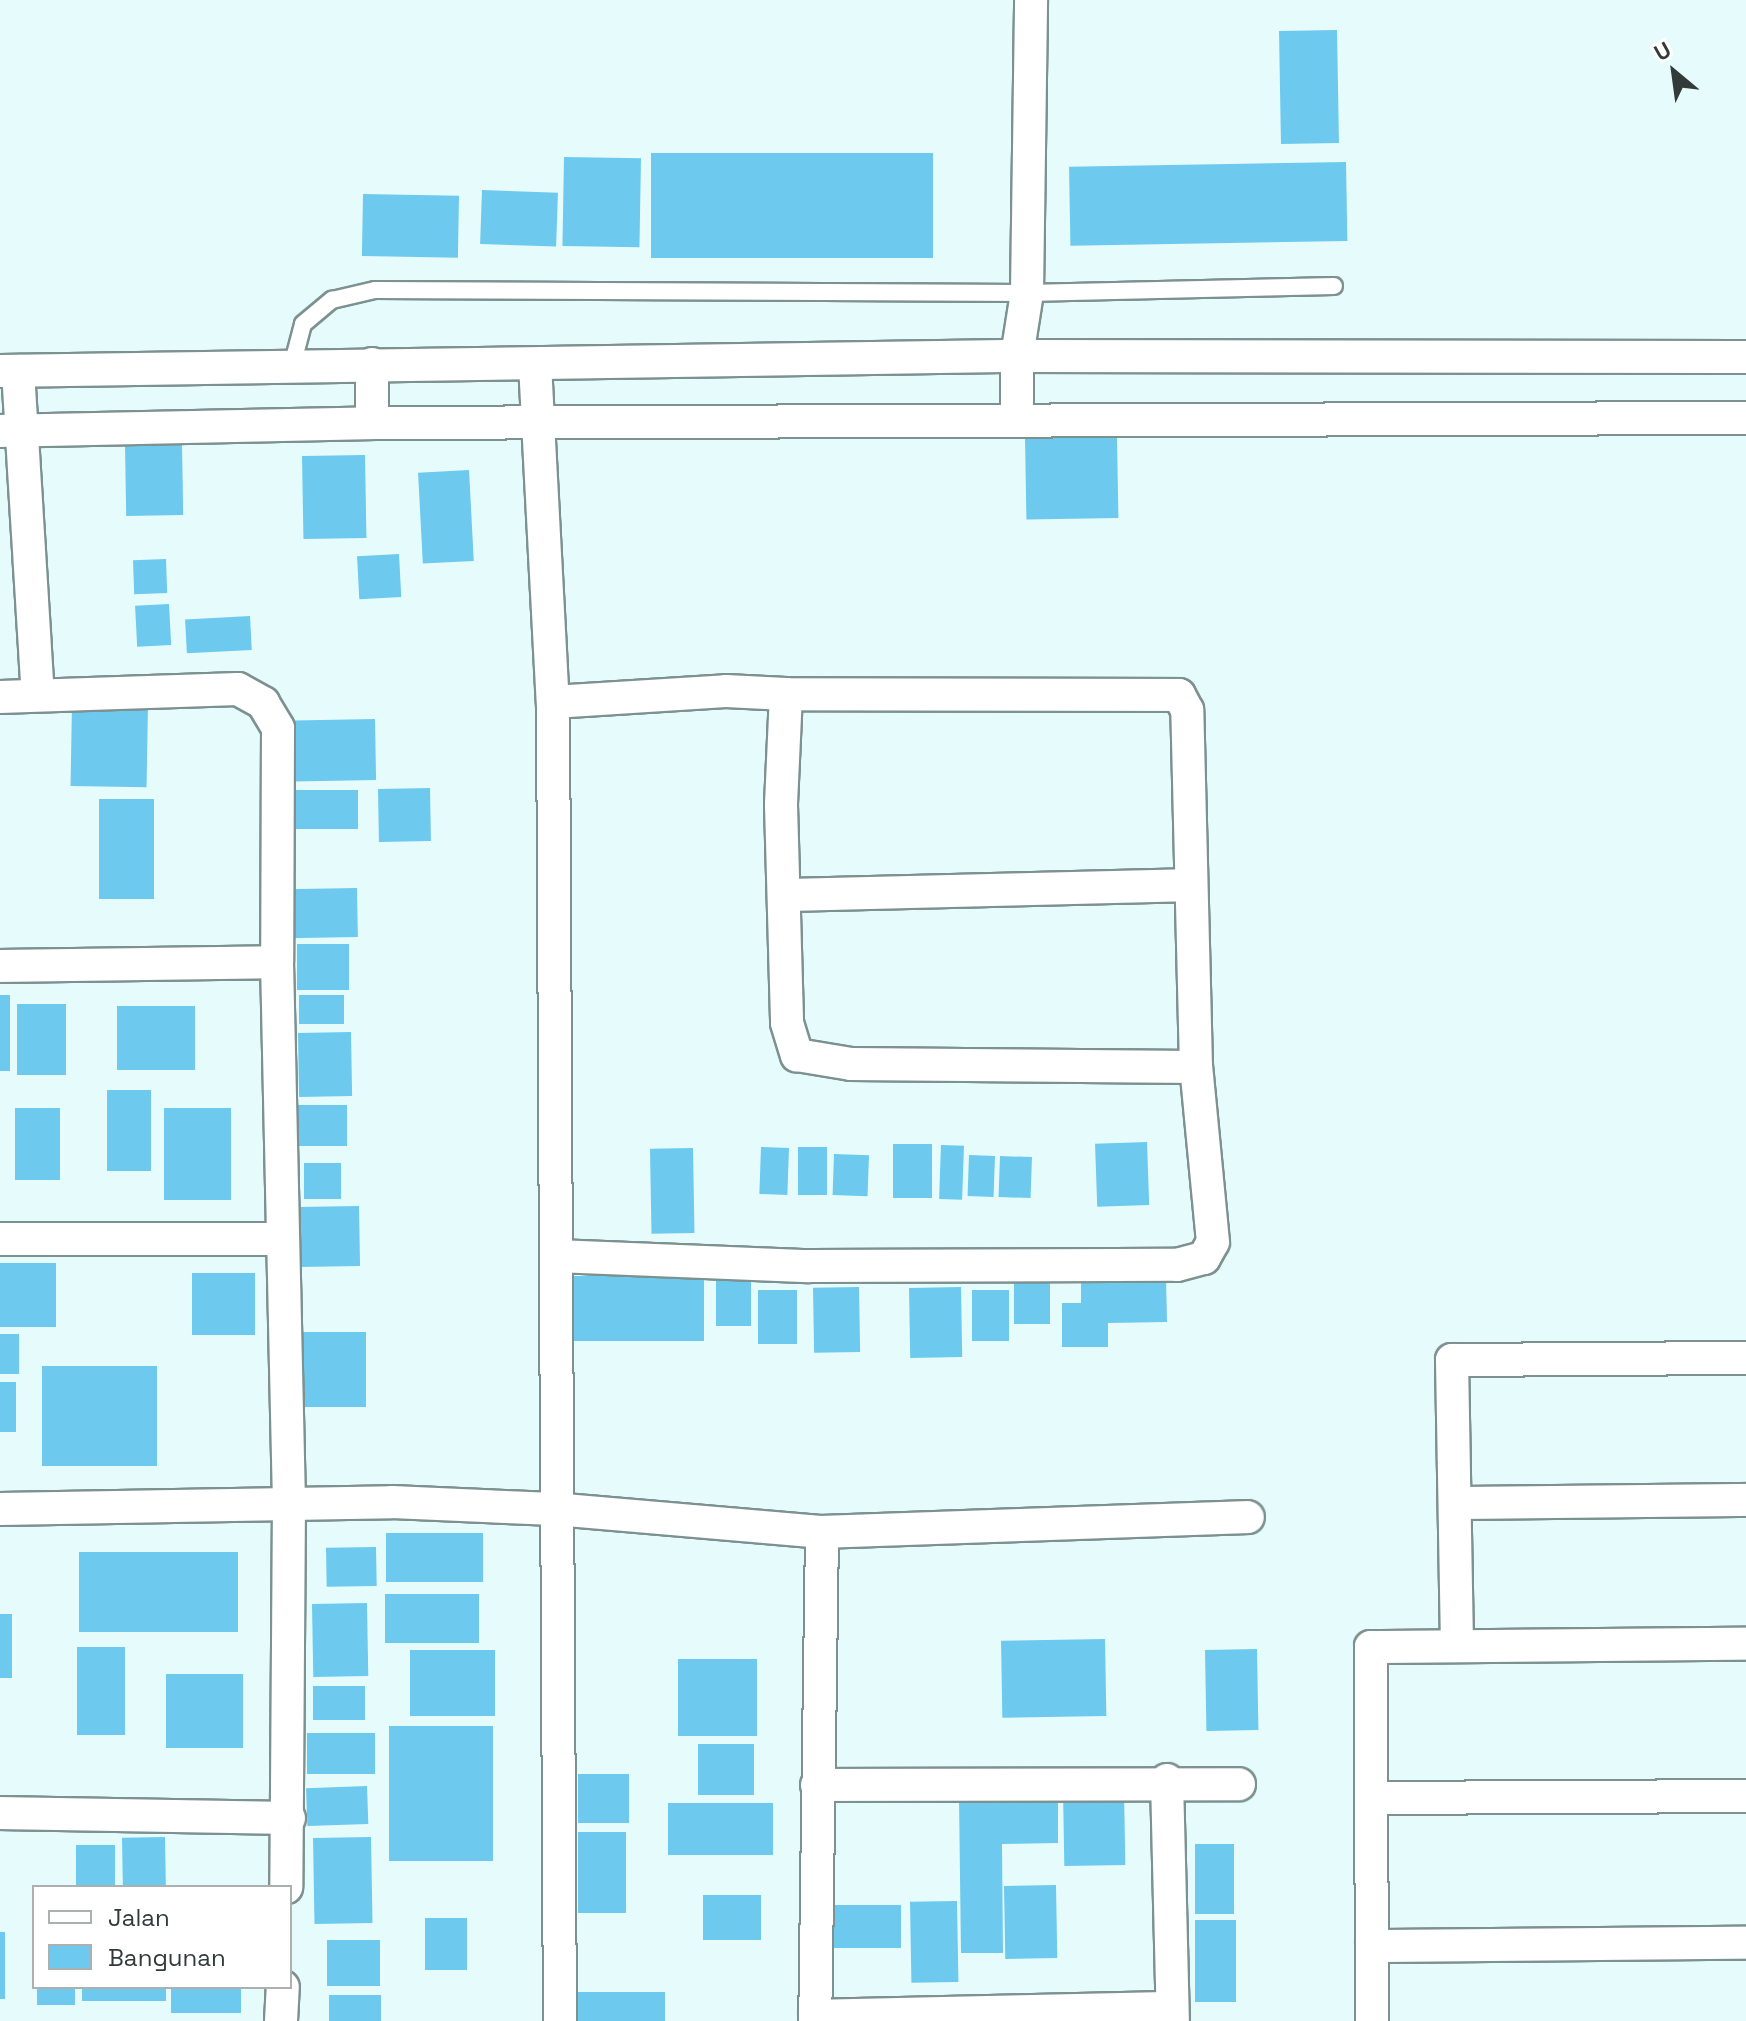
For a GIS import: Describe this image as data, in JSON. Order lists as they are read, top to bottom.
{
  "legend": ["Jalan", "Bangunan"],
  "north": "top left"
}
